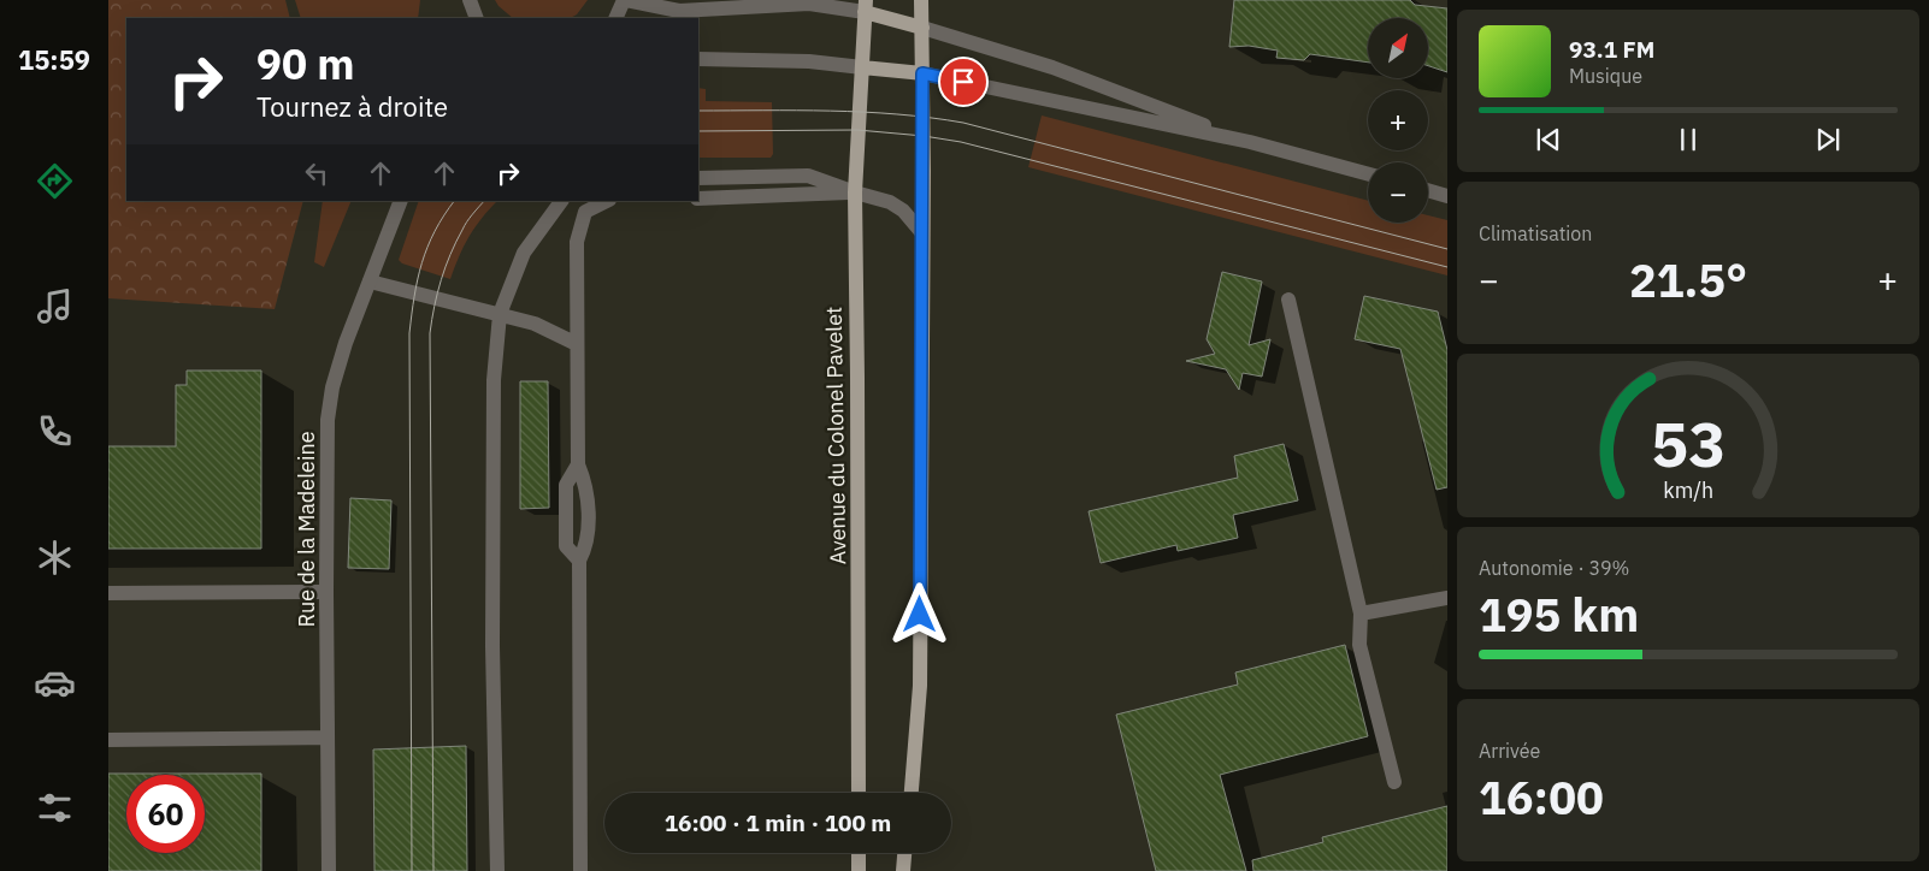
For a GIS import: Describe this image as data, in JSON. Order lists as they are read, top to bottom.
{
  "streets": {
    "main road": ["Avenue du Colonel Pavelet"],
    "street": ["Rue de la Madeleine"]
  },
  "north": "top right",
  "page": {
    "tabs": "15:59",
    "map_buttons": ["+", "−"],
    "turn": ["90 m", "Tournez à droite"],
    "song": ["93.1 FM", "Musique"],
    "tile": [
      "Climatisation",
      ["Autonomie · 39%", "195 km"],
      ["Arrivée", "16:00"]
    ],
    "heat": ["−", "21.5°", "+"],
    "limit": "60",
    "trip": "16:00 · 1 min · 100 m",
    "gauge": ["53", "km/h"]
  }
}
